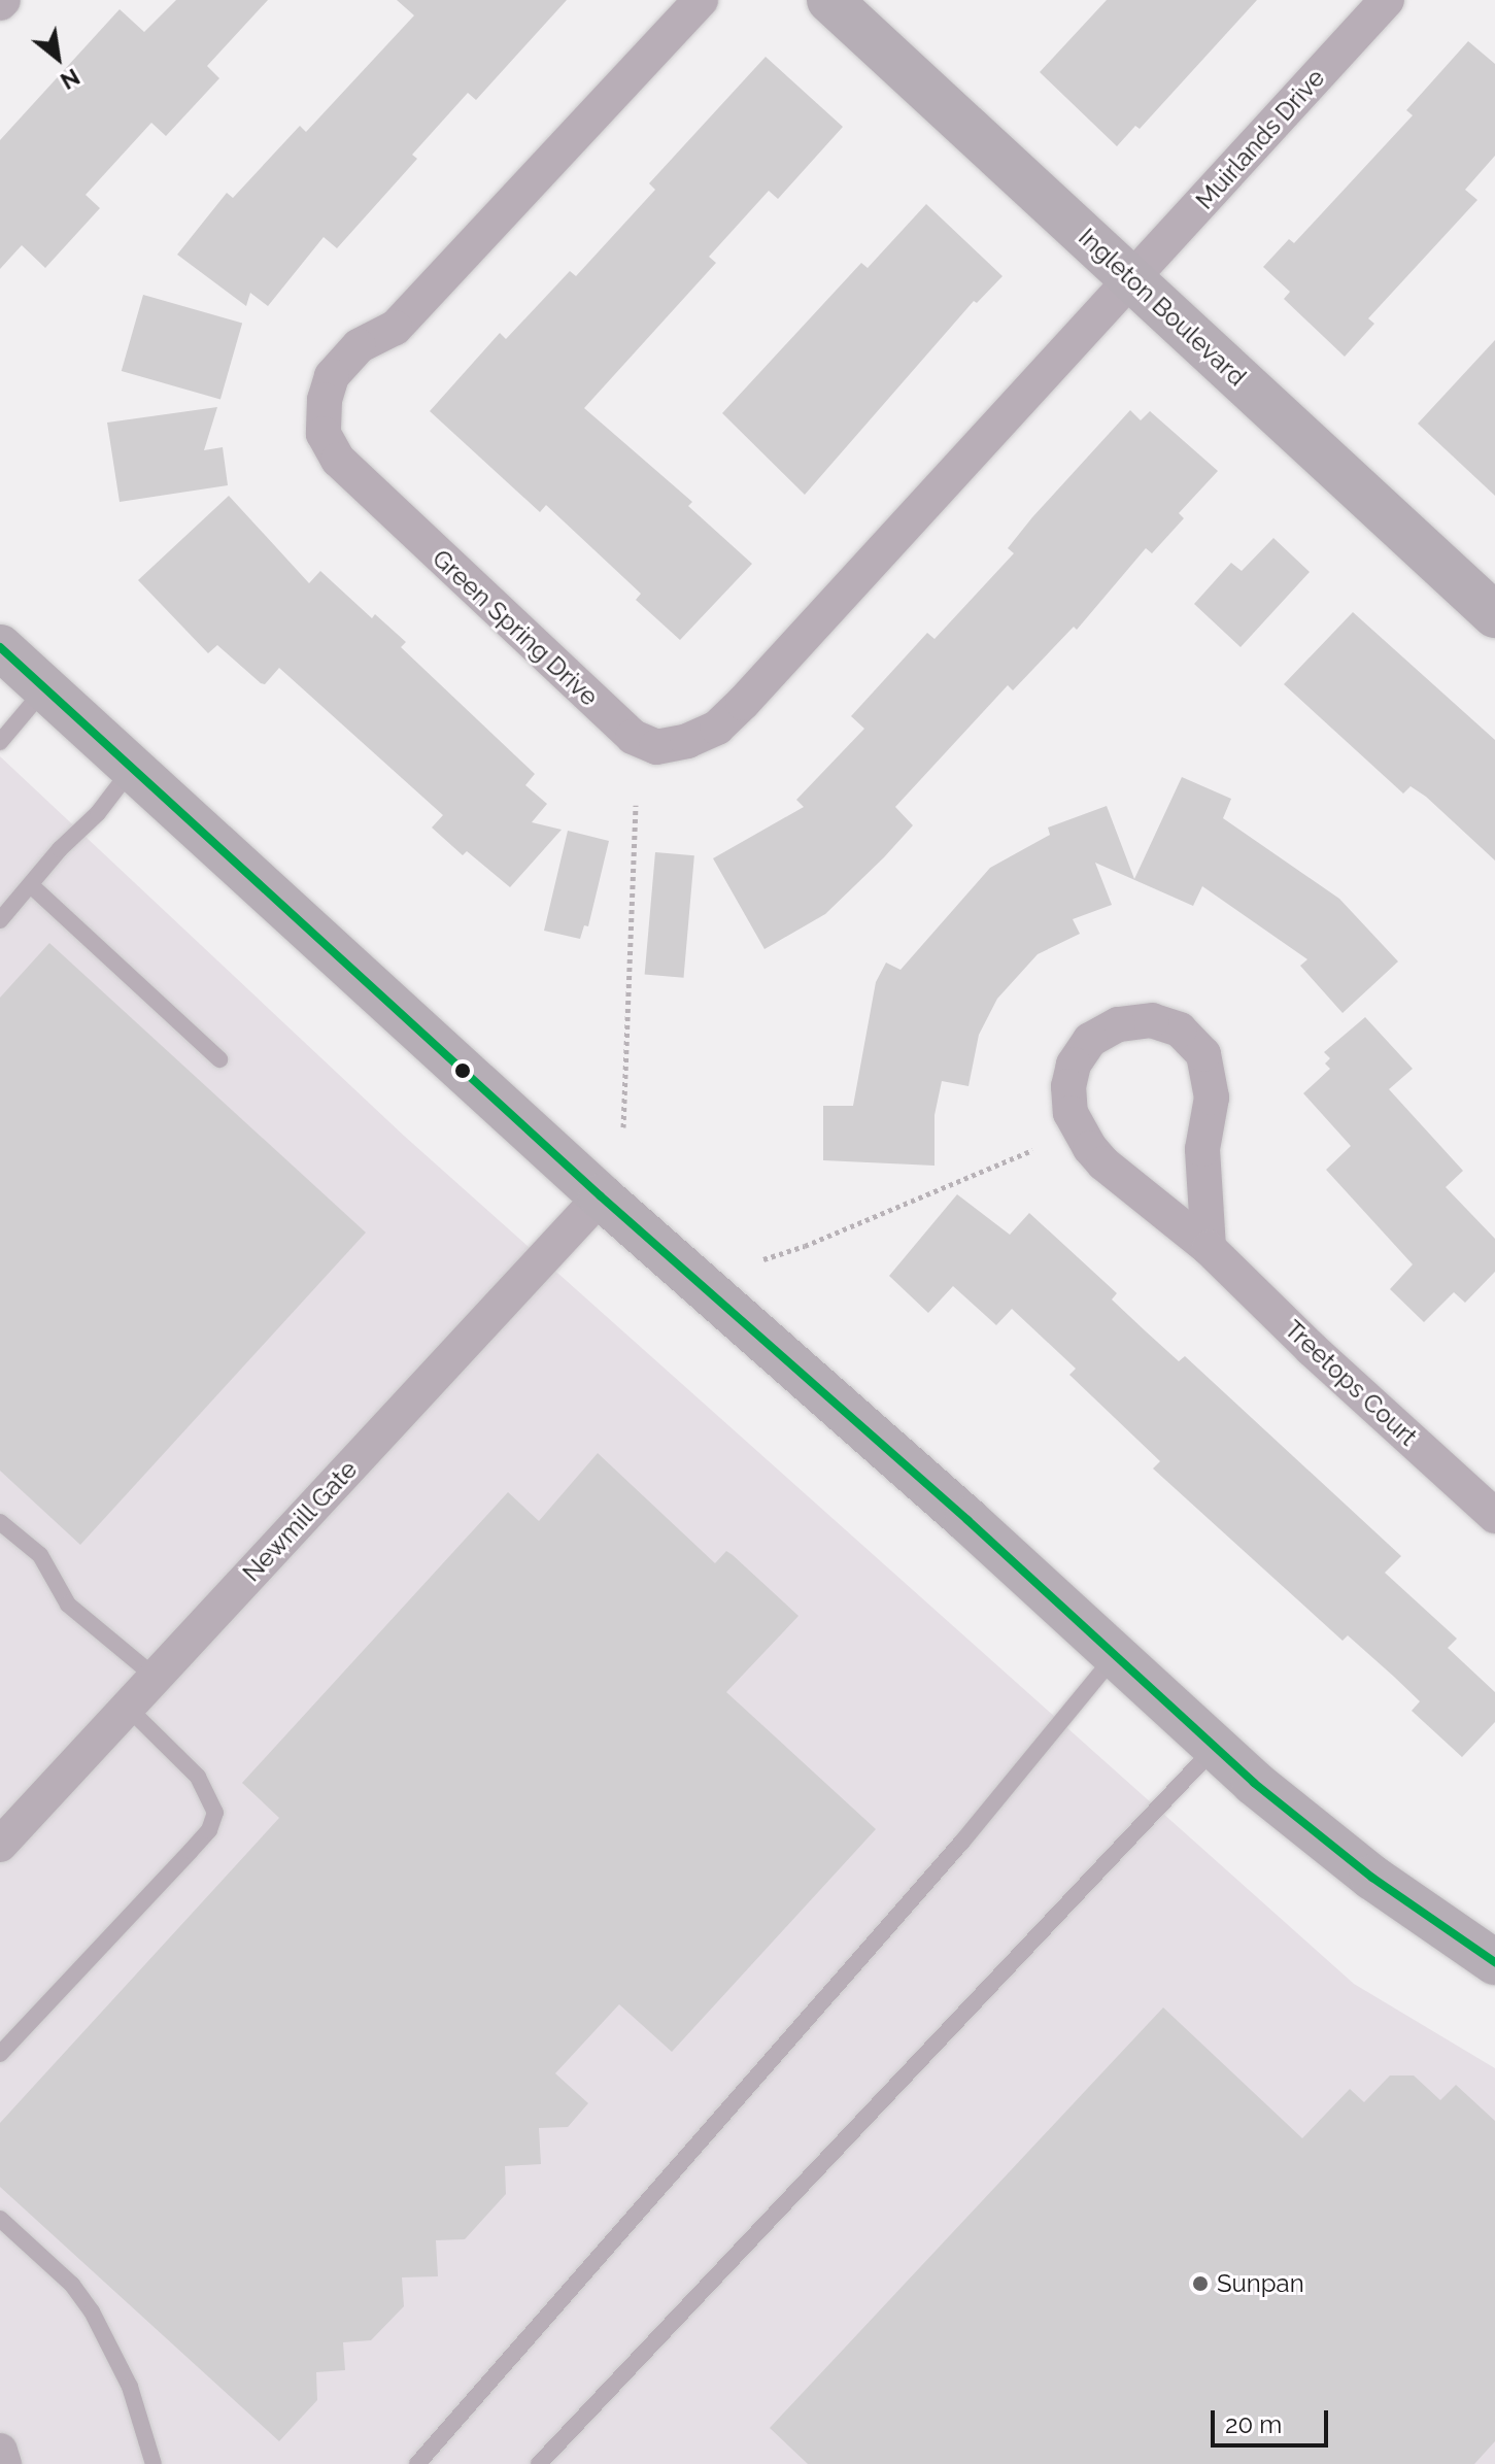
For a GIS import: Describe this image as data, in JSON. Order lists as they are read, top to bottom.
{
  "streets": {
    "main road": ["Ingleton Boulevard"],
    "street": [
      "Muirlands Drive",
      "Green Spring Drive",
      "Treetops Court",
      "Newmill Gate"
    ]
  },
  "crossings": [
    ["Muirlands Drive", "Ingleton Boulevard"],
    ["Muirlands Drive", "Green Spring Drive"],
    ["Ingleton Boulevard", "Green Spring Drive"]
  ],
  "places": ["Sunpan"],
  "scale_bar": "20 m",
  "north": "bottom right"
}
